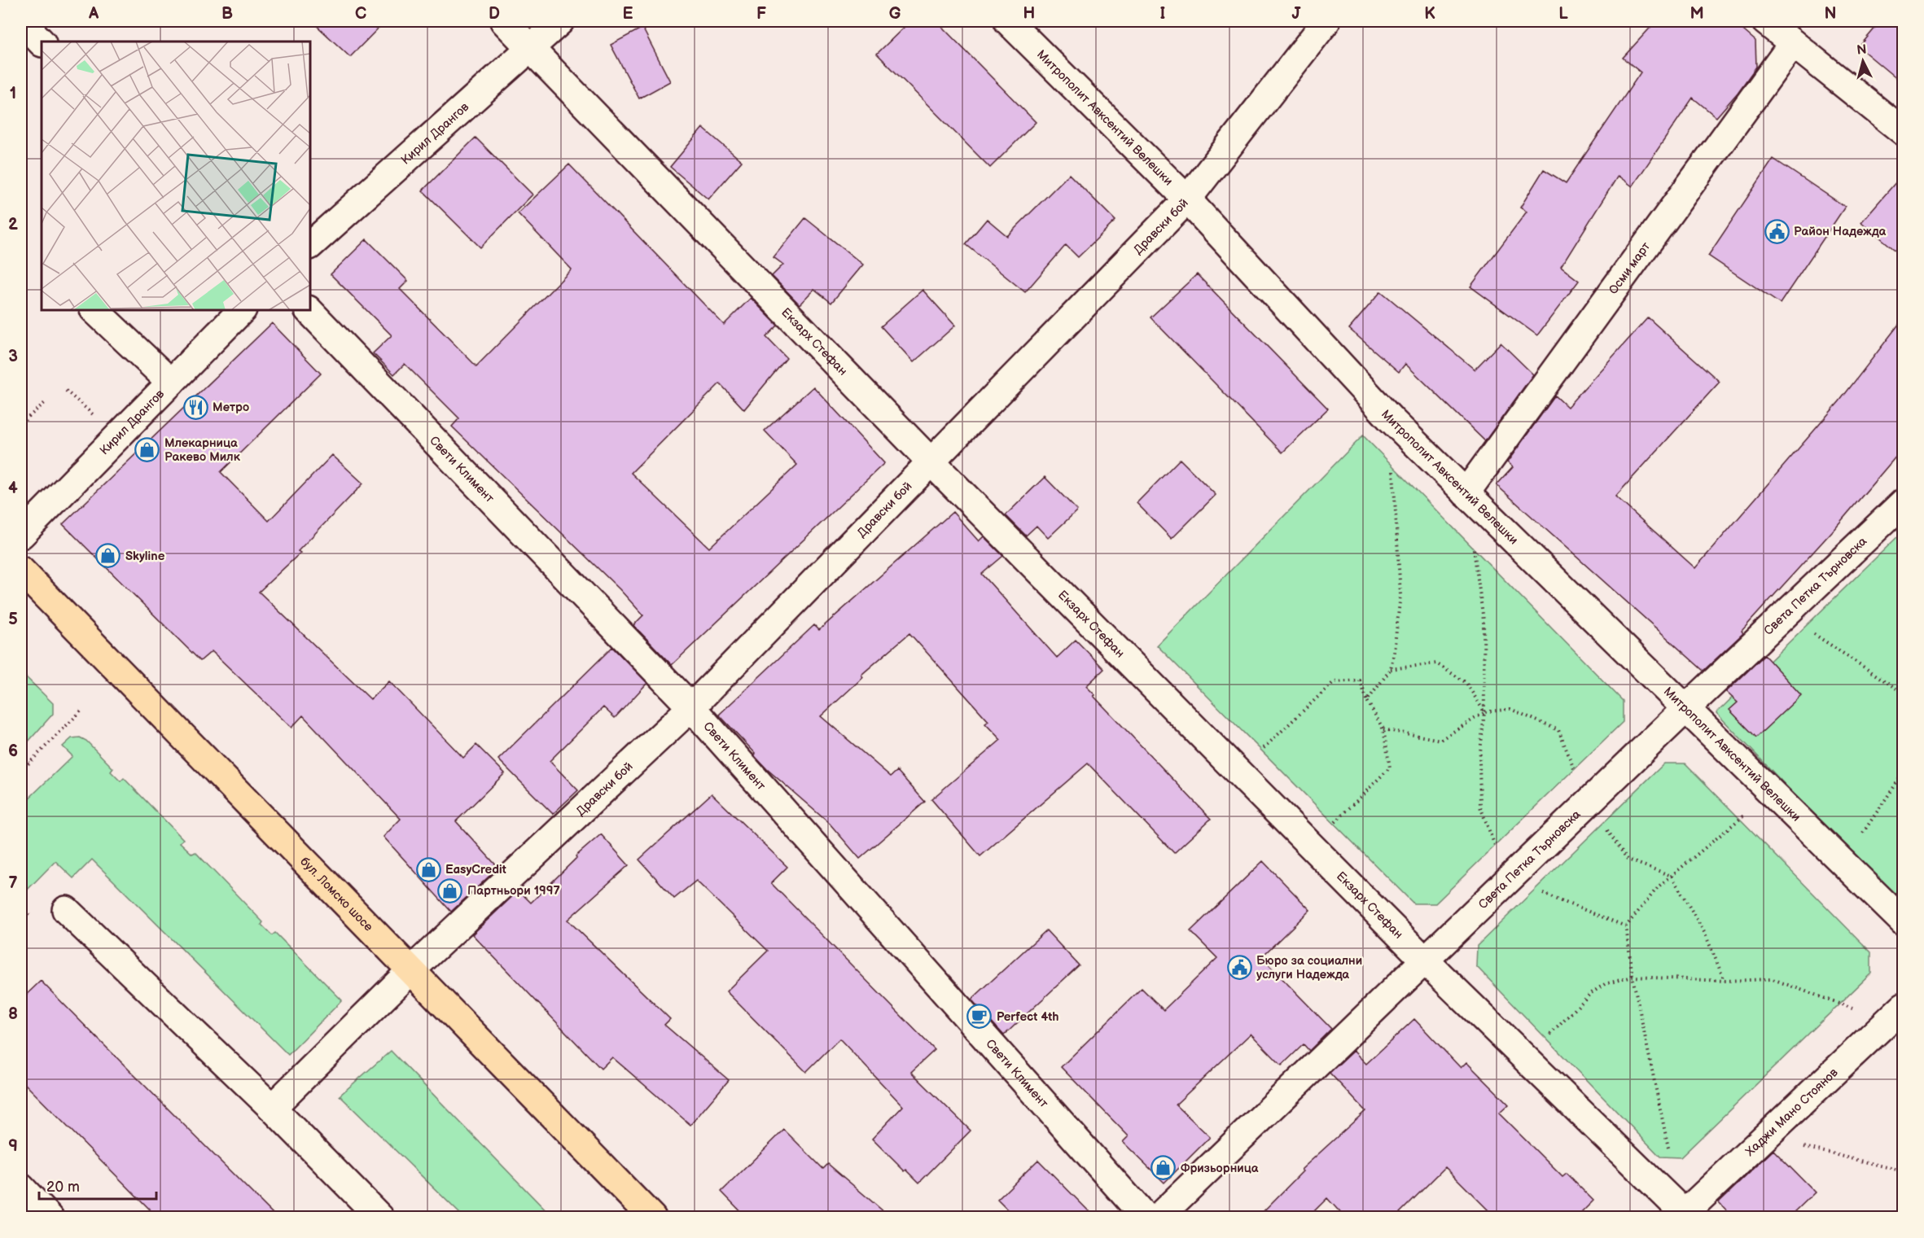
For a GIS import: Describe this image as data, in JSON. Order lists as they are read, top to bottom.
{
  "streets": {
    "main road": ["бул. Ломско шосе"],
    "street": [
      "Митрополит Авксентий Велешки",
      "Кирил Дрангов",
      "Дравски бой",
      "Осми март",
      "Екзарх Стефан",
      "Свети Климент",
      "Света Петка Търновска",
      "Хаджи Мано Стоянов"
    ]
  },
  "crossings": [
    ["Митрополит Авксентий Велешки", "Дравски бой"],
    ["Митрополит Авксентий Велешки", "Осми март"],
    ["Митрополит Авксентий Велешки", "Света Петка Търновска"],
    ["Кирил Дрангов", "Екзарх Стефан"],
    ["Дравски бой", "Екзарх Стефан"],
    ["Дравски бой", "Свети Климент"],
    ["Дравски бой", "бул. Ломско шосе"],
    ["Екзарх Стефан", "Света Петка Търновска"],
    ["Екзарх Стефан", "Хаджи Мано Стоянов"]
  ],
  "places": {
    "public building": ["Район Надежда", "Бюро за социални услуги Надежда"],
    "restaurant": ["Метро"],
    "shop": [
      "Млекарница Ракево Милк",
      "Skyline",
      "EasyCredit",
      "Партньори 1997",
      "Фризьорница"
    ],
    "cafe": ["Perfect 4th"]
  },
  "scale_bar": "20 m",
  "north": "top",
  "grid": {
    "columns": [
      "A",
      "B",
      "C",
      "D",
      "E",
      "F",
      "G",
      "H",
      "I",
      "J",
      "K",
      "L",
      "M",
      "N"
    ],
    "rows": [
      "1",
      "2",
      "3",
      "4",
      "5",
      "6",
      "7",
      "8",
      "9"
    ]
  }
}
